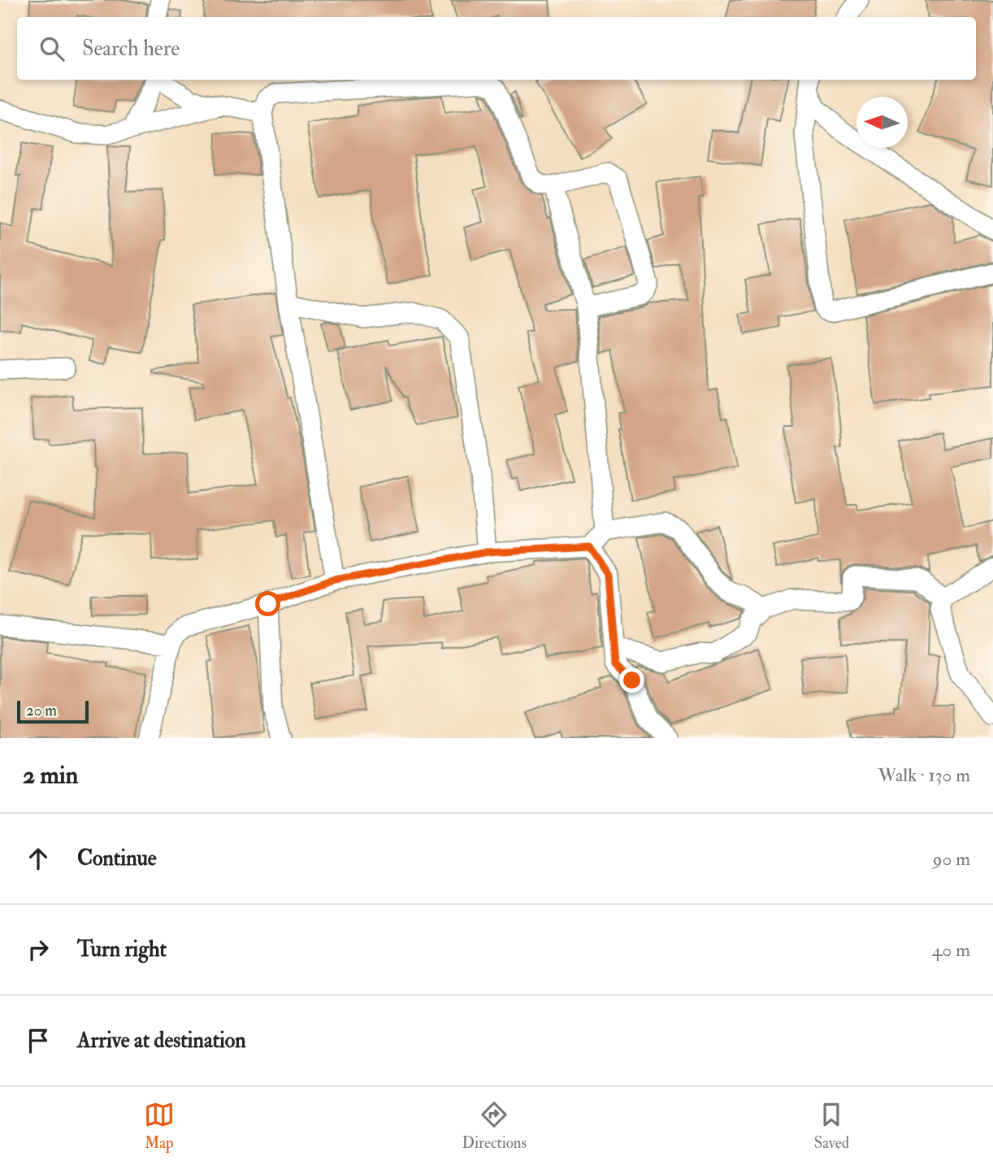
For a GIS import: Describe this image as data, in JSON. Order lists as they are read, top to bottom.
{
  "scale_bar": "20 m",
  "north": "left",
  "page": {
    "search": "Search here",
    "scale": "20 m",
    "heading": ["2 min", "Walk · 130 m"],
    "list": [
      ["Continue", "90 m"],
      ["Turn right", "40 m"],
      "Arrive at destination"
    ],
    "nav": ["Map", "Directions", "Saved"]
  }
}
